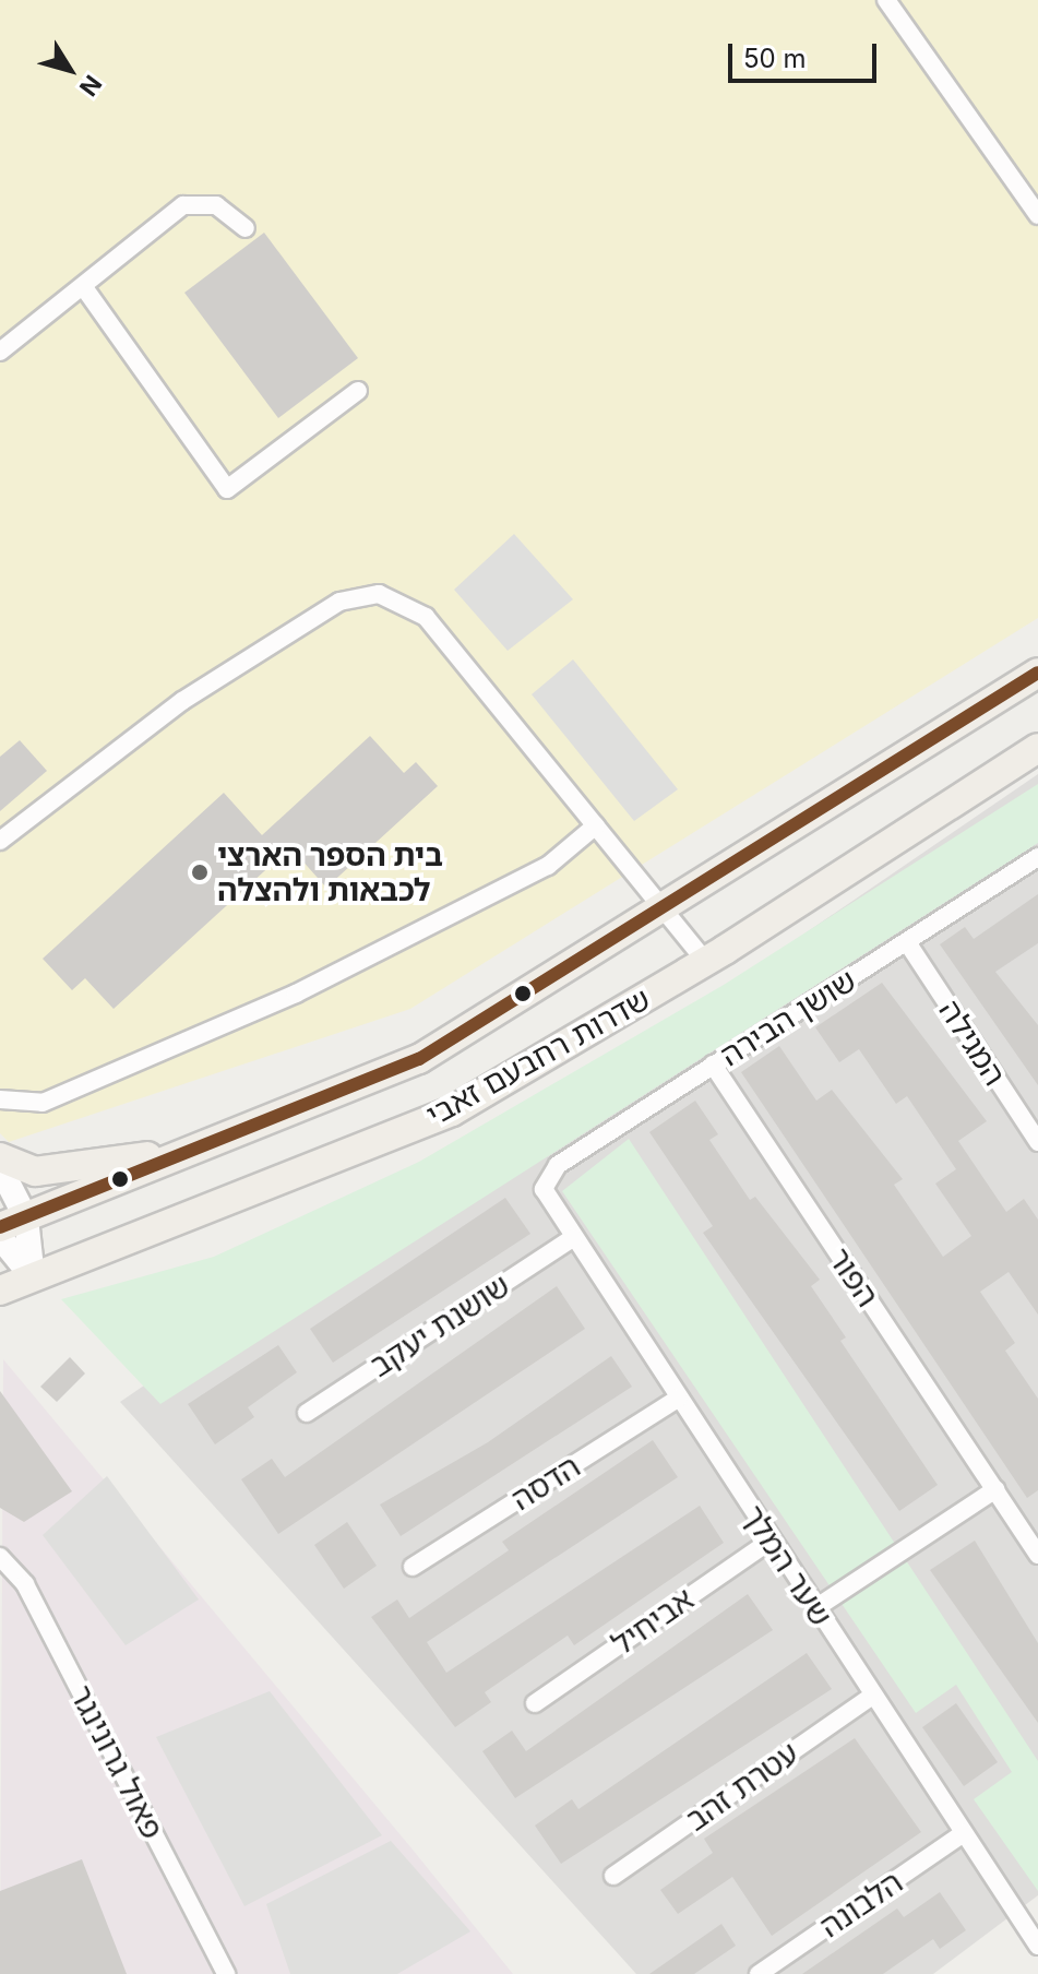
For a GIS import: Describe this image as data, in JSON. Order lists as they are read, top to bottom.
{
  "streets": {
    "main road": ["שדרות רחבעם זאבי"],
    "street": [
      "שושן הבירה",
      "המגילה",
      "הפור",
      "שושנת יעקב",
      "הדסה",
      "שער המלך",
      "אביחיל",
      "פאול גרונינגר",
      "עטרת זהב",
      "הלבונה"
    ]
  },
  "crossings": [
    ["שושן הבירה", "המגילה"],
    ["שושן הבירה", "הפור"],
    ["שושן הבירה", "שער המלך"],
    ["שושנת יעקב", "שער המלך"],
    ["הדסה", "שער המלך"],
    ["שער המלך", "אביחיל"],
    ["שער המלך", "עטרת זהב"],
    ["שער המלך", "הלבונה"]
  ],
  "places": ["בית הספר הארצי לכבאות ולהצלה"],
  "scale_bar": "50 m",
  "north": "bottom right"
}
